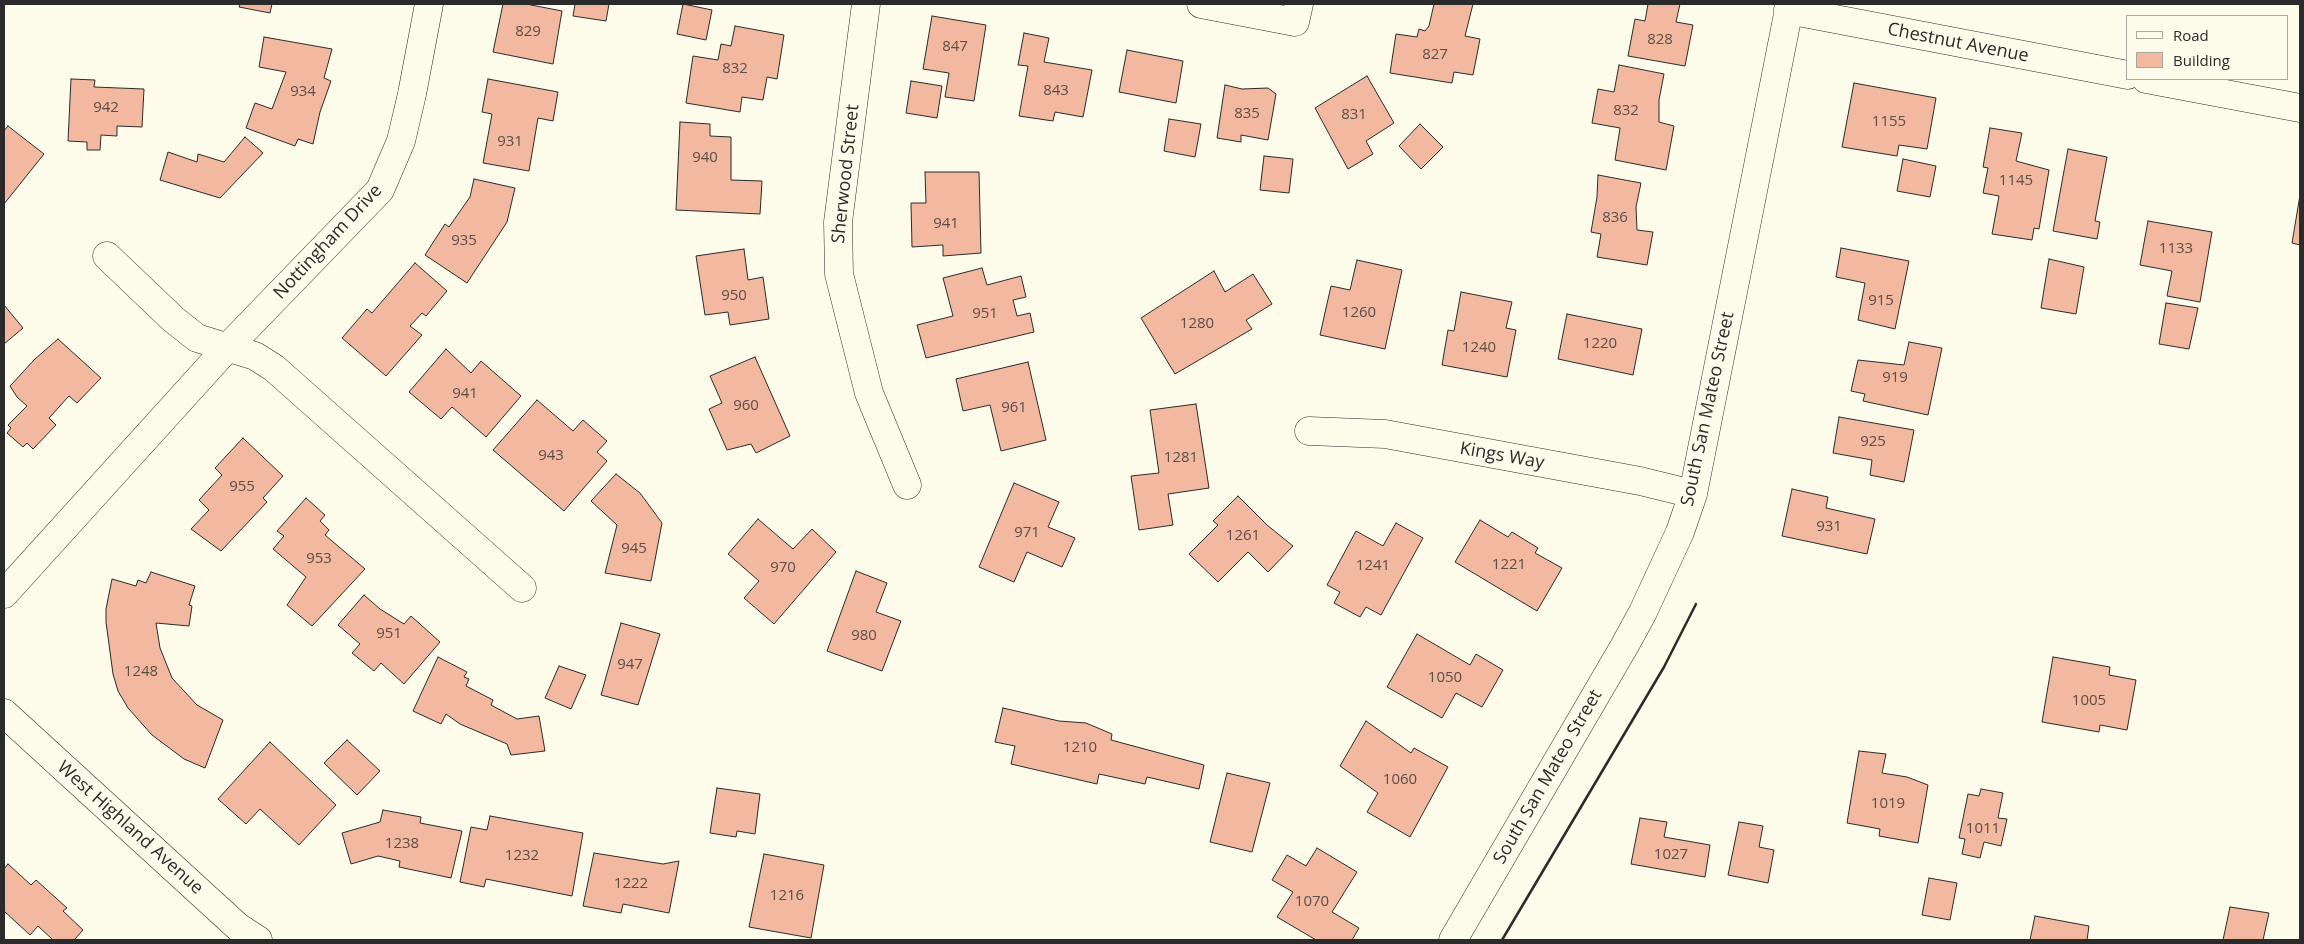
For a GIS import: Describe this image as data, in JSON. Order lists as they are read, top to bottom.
{
  "streets": {
    "street": [
      "Chestnut Avenue",
      "Sherwood Street",
      "Nottingham Drive",
      "South San Mateo Street",
      "Kings Way",
      "West Highland Avenue"
    ]
  },
  "crossings": [
    ["Chestnut Avenue", "South San Mateo Street"],
    ["South San Mateo Street", "Kings Way"]
  ],
  "house_numbers": [
    "829",
    "828",
    "847",
    "827",
    "832",
    "843",
    "934",
    "942",
    "832",
    "835",
    "831",
    "1155",
    "931",
    "940",
    "1145",
    "836",
    "941",
    "935",
    "1133",
    "950",
    "915",
    "1260",
    "951",
    "1280",
    "1220",
    "1240",
    "919",
    "941",
    "960",
    "961",
    "925",
    "943",
    "1281",
    "955",
    "931",
    "971",
    "1261",
    "945",
    "953",
    "1221",
    "1241",
    "970",
    "951",
    "980",
    "947",
    "1248",
    "1050",
    "1005",
    "1210",
    "1060",
    "1019",
    "1011",
    "1238",
    "1027",
    "1232",
    "1222",
    "1216",
    "1070"
  ],
  "legend": ["Road", "Building"]
}
